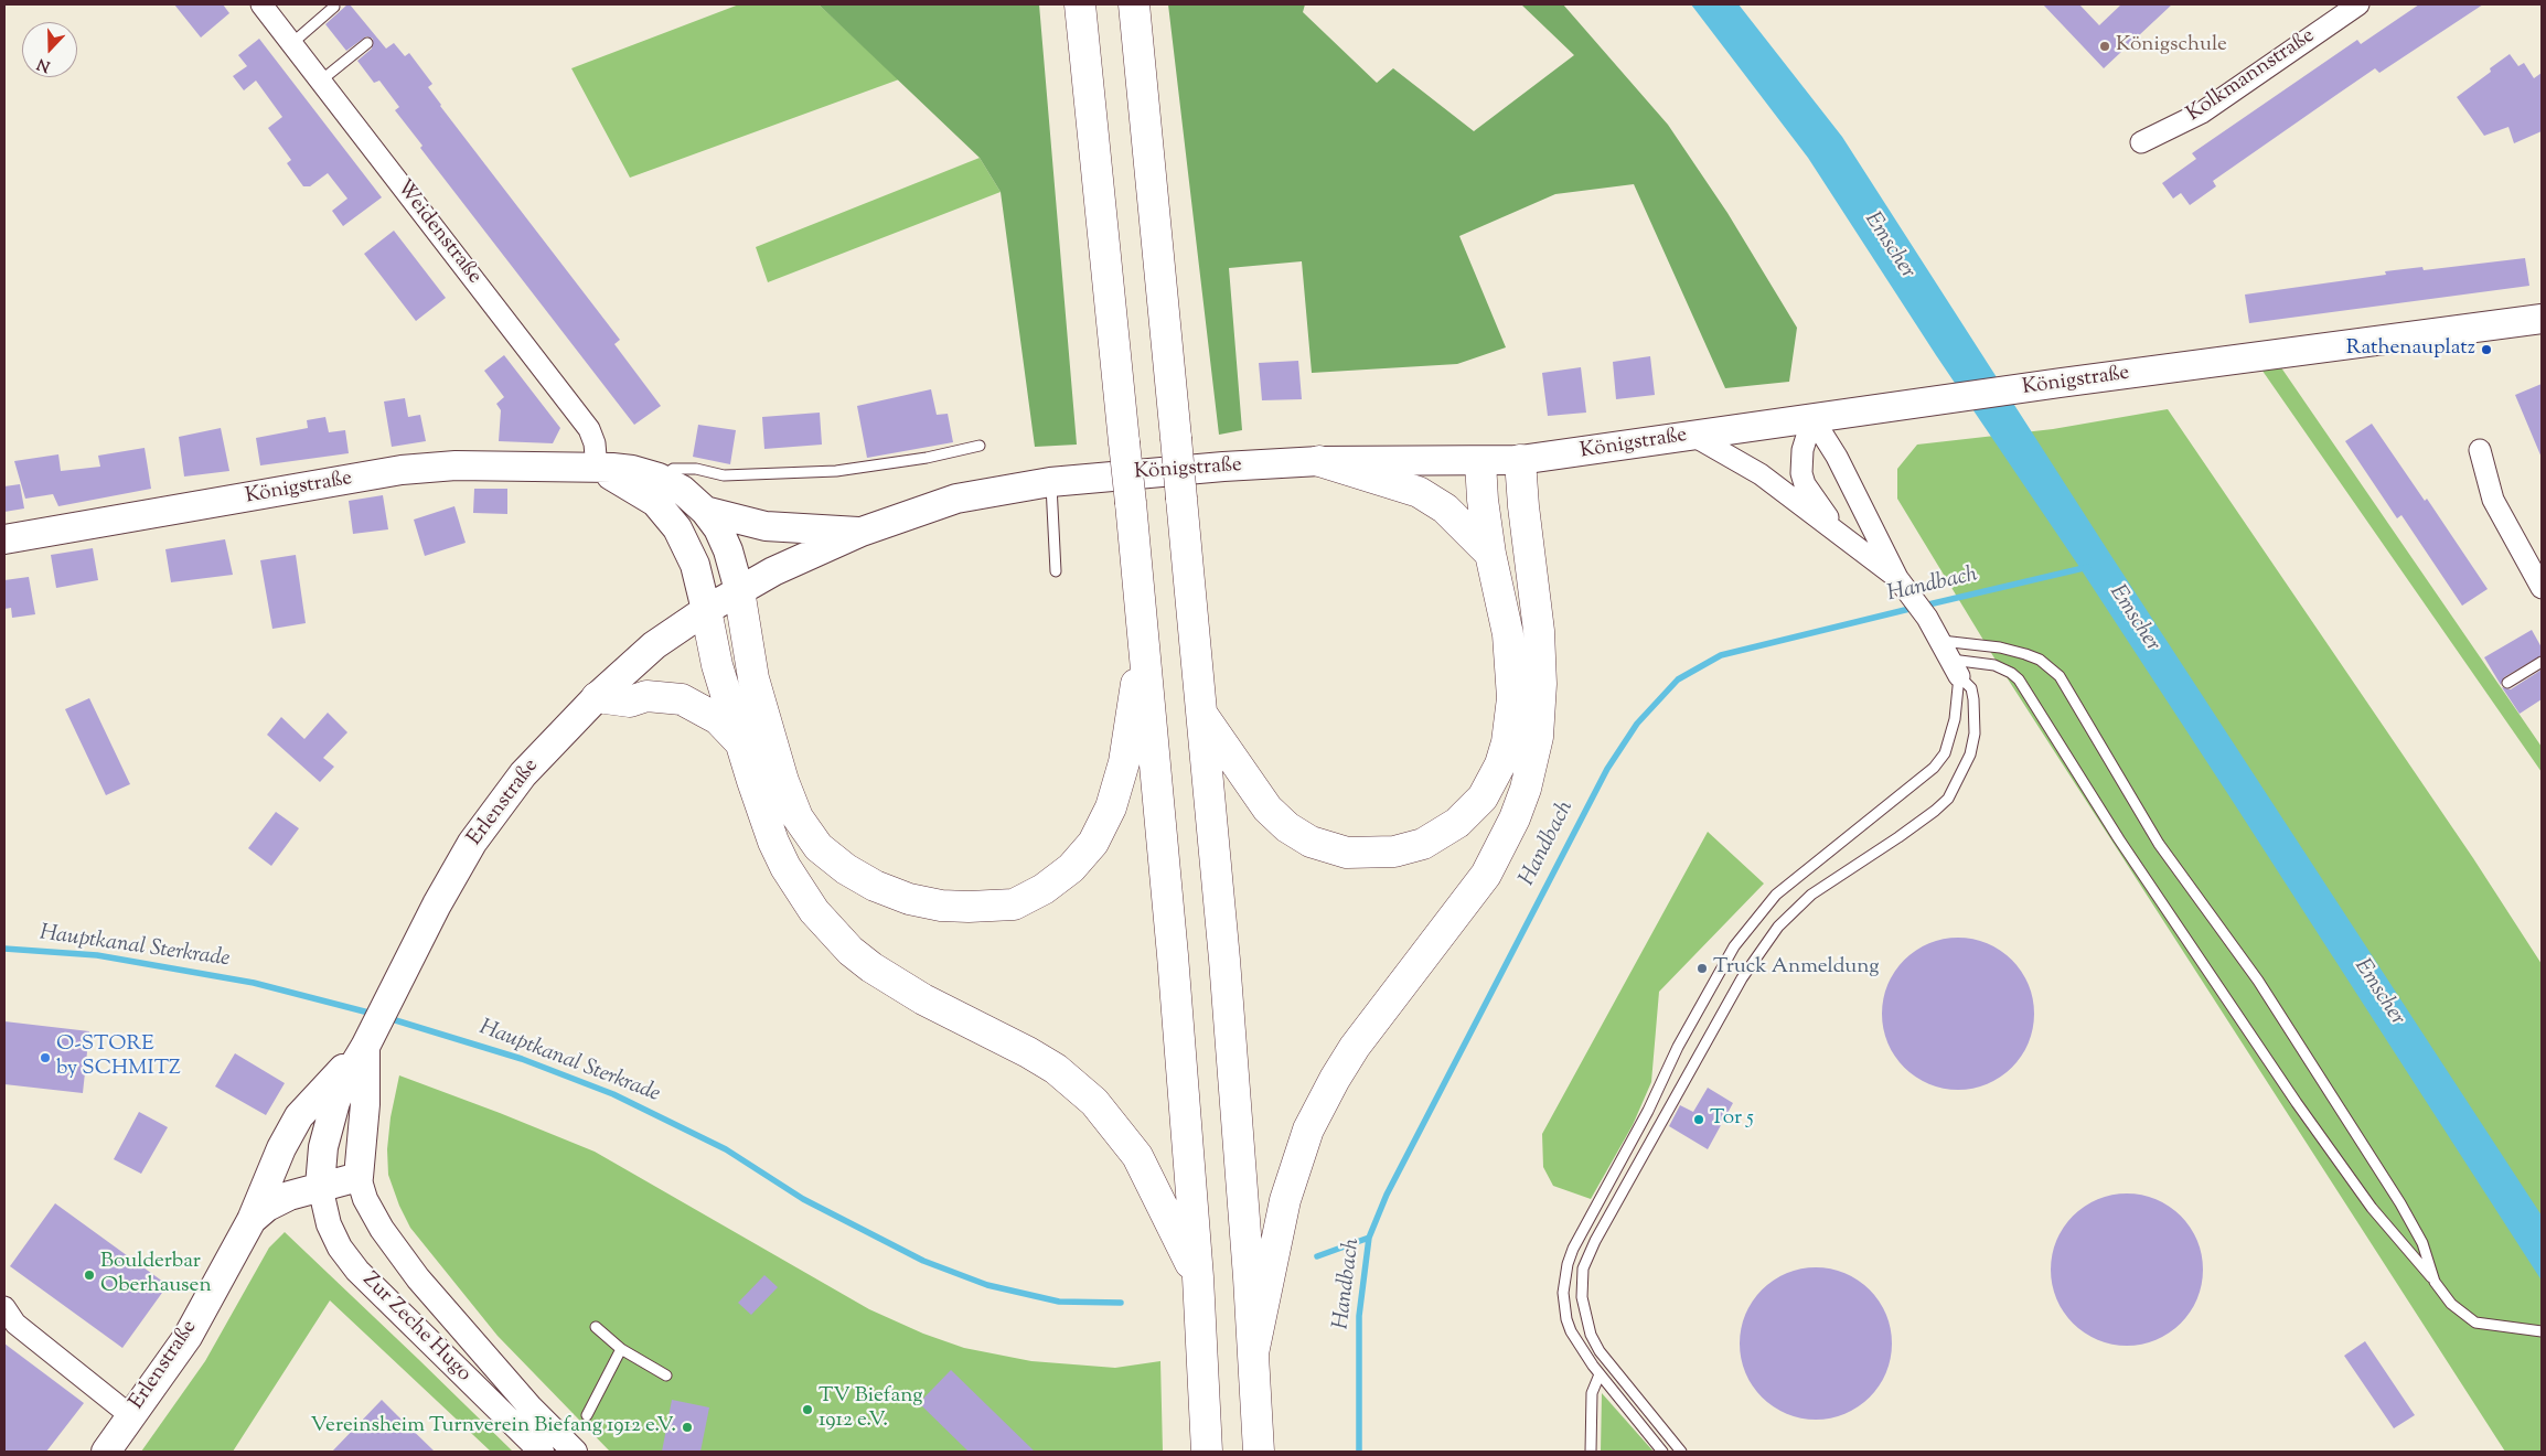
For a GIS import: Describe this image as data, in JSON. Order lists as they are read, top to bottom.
{
  "streets": {
    "main road": ["Königstraße", "Erlenstraße"],
    "street": ["Kolkmannstraße", "Weidenstraße", "Zur Zeche Hugo"]
  },
  "crossings": [
    ["Weidenstraße", "Königstraße"],
    ["Königstraße", "Erlenstraße"],
    ["Erlenstraße", "Zur Zeche Hugo"]
  ],
  "water": ["Emscher", "Handbach", "Hauptkanal Sterkrade"],
  "places": [
    "Königschule",
    "Rathenauplatz",
    "Truck Anmeldung",
    "O-STORE by SCHMITZ",
    "Tor 5",
    "Boulderbar Oberhausen",
    "TV Biefang 1912 e.V.",
    "Vereinsheim Turnverein Biefang 1912 e.V."
  ],
  "north": "bottom"
}
